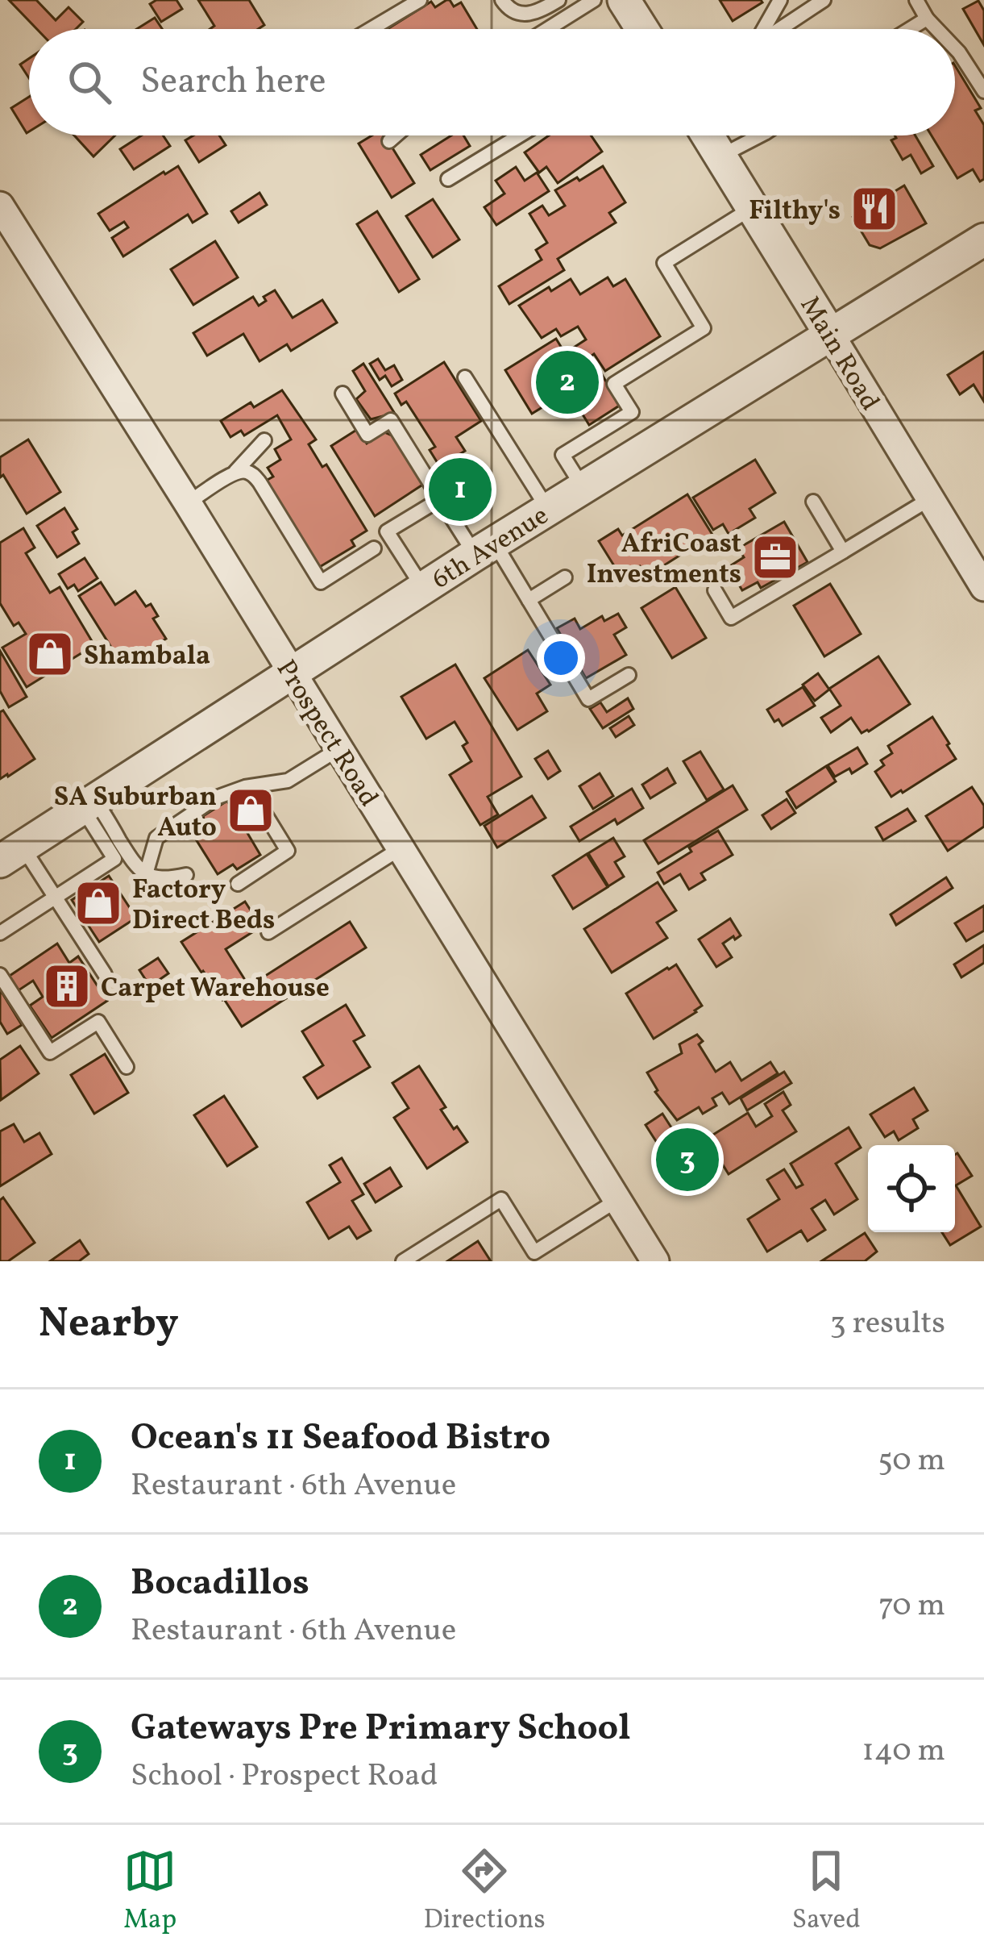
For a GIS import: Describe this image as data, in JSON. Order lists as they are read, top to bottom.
{
  "streets": {
    "street": ["Main Road", "6th Avenue", "Prospect Road"]
  },
  "crossings": [
    ["Main Road", "6th Avenue"],
    ["6th Avenue", "Prospect Road"]
  ],
  "places": {
    "restaurant": ["Filthy's"],
    "office": ["AfriCoast Investments"],
    "shop": ["Shambala", "SA Suburban Auto", "Factory Direct Beds"],
    "building": ["Carpet Warehouse"]
  },
  "page": {
    "search": "Search here",
    "pins": ["2", "1", "3"],
    "heading": ["Nearby", "3 results"],
    "list": [
      {
        "mark": "1",
        "name": "Ocean's 11 Seafood Bistro",
        "note": "Restaurant · 6th Avenue",
        "value": "50 m"
      },
      {
        "mark": "2",
        "name": "Bocadillos",
        "note": "Restaurant · 6th Avenue",
        "value": "70 m"
      },
      {
        "mark": "3",
        "name": "Gateways Pre Primary School",
        "note": "School · Prospect Road",
        "value": "140 m"
      }
    ],
    "nav": ["Map", "Directions", "Saved"]
  }
}
